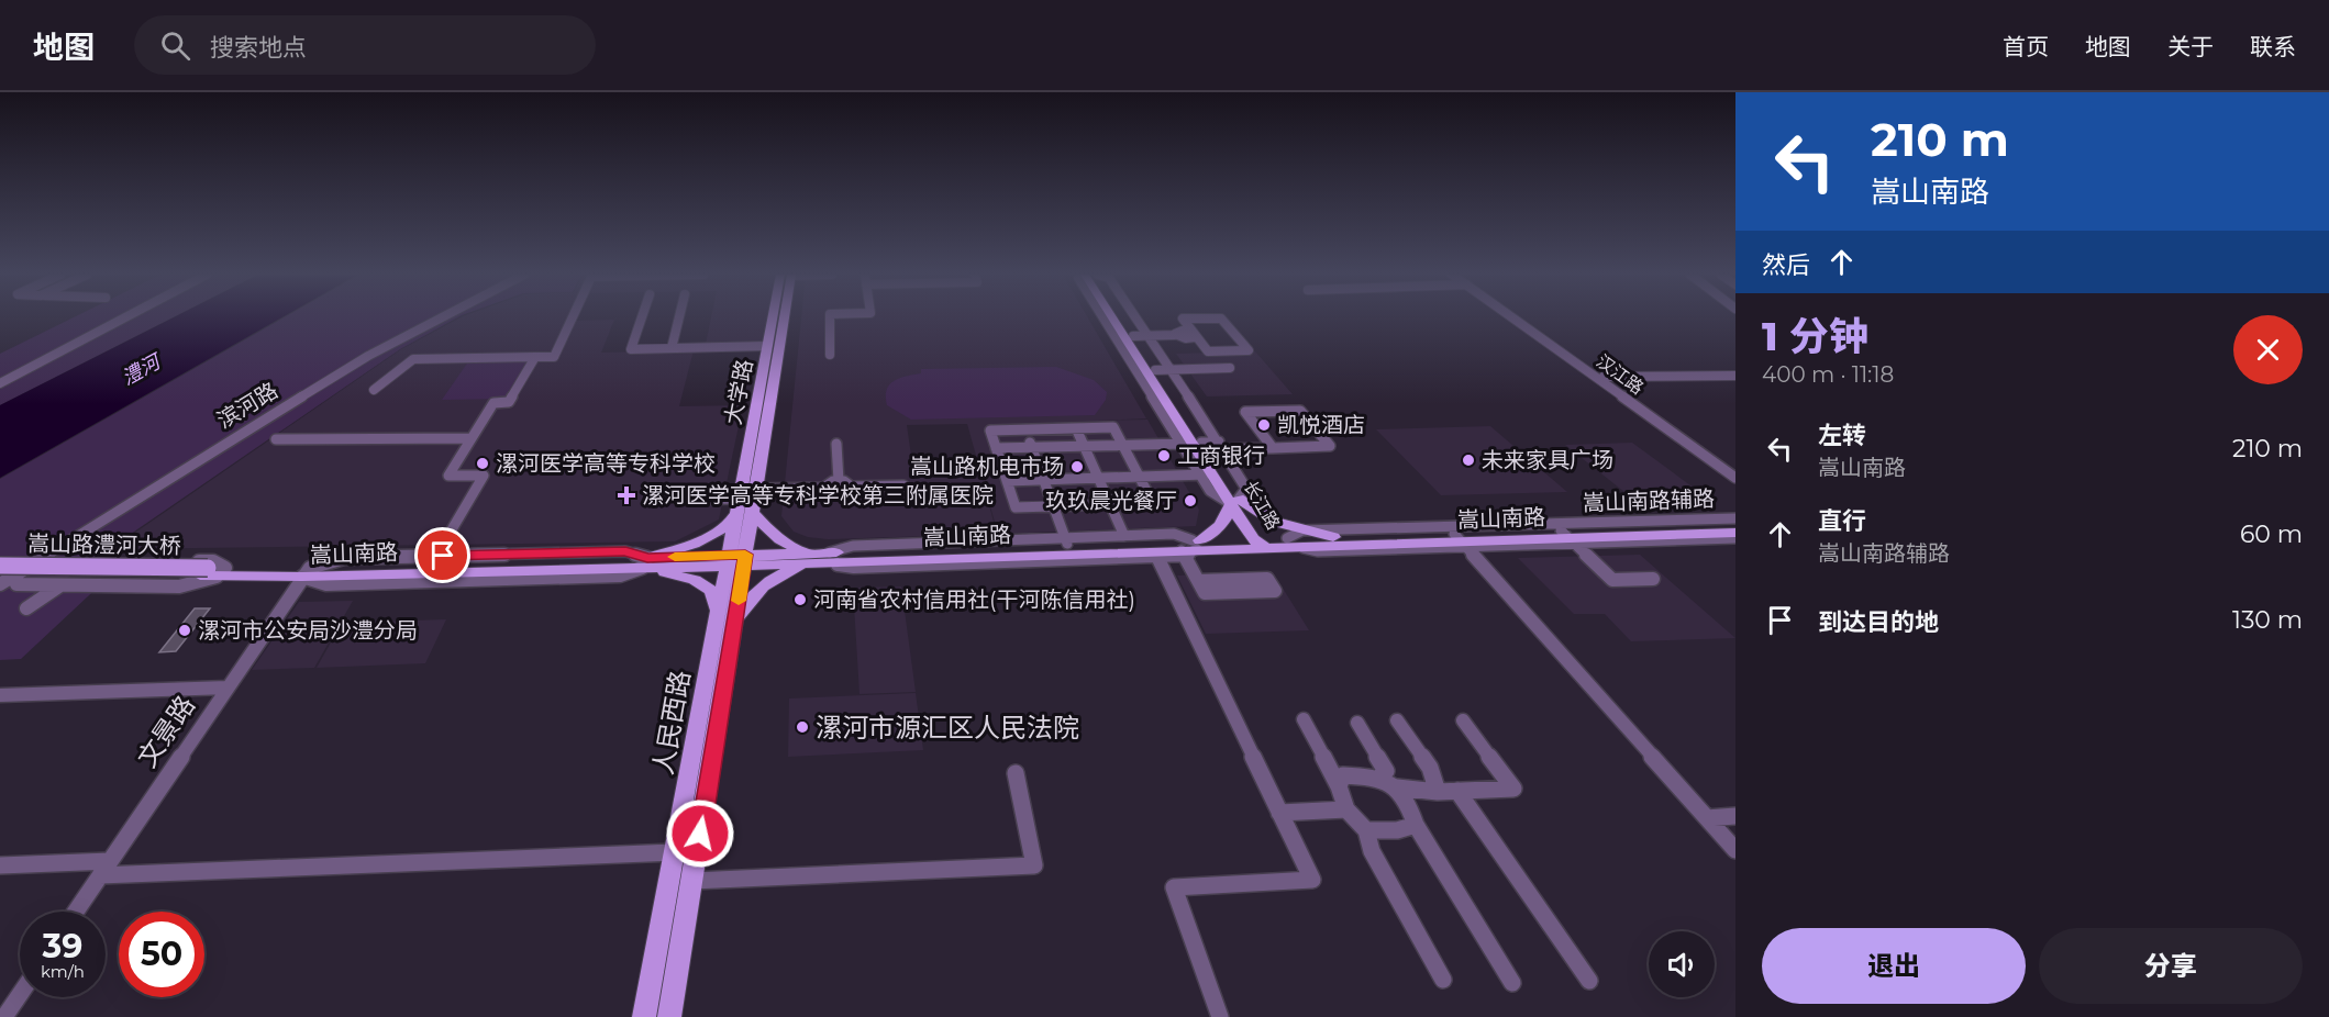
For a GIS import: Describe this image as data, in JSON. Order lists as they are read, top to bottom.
{
  "streets": {
    "main road": [
      "大学路",
      "长江路",
      "嵩山南路",
      "嵩山路澧河大桥",
      "人民西路"
    ],
    "street": [
      "汉江路",
      "滨河路",
      "嵩山南路辅路",
      "文景路"
    ]
  },
  "crossings": [
    ["大学路", "嵩山南路"],
    ["大学路", "人民西路"],
    ["嵩山南路辅路", "嵩山南路"],
    ["长江路", "嵩山南路"],
    ["嵩山南路", "嵩山路澧河大桥"],
    ["嵩山南路", "人民西路"],
    ["嵩山南路", "文景路"]
  ],
  "water": ["澧河"],
  "places": {
    "other": [
      "凯悦酒店",
      "工商银行",
      "未来家具广场",
      "漯河医学高等专科学校",
      "嵩山路机电市场",
      "玖玖晨光餐厅",
      "河南省农村信用社(干河陈信用社)",
      "漯河市公安局沙澧分局",
      "漯河市源汇区人民法院"
    ],
    "health": ["漯河医学高等专科学校第三附属医院"]
  },
  "page": {
    "header": "地图",
    "search": "搜索地点",
    "nav": [
      "首页",
      "地图",
      "关于",
      "联系"
    ],
    "turn": ["210 m", "嵩山南路"],
    "then": "然后",
    "heading": ["1 分钟", "400 m · 11:18"],
    "list": [
      {
        "name": "左转",
        "note": "嵩山南路",
        "value": "210 m"
      },
      {
        "name": "直行",
        "note": "嵩山南路辅路",
        "value": "60 m"
      },
      {
        "name": "到达目的地",
        "value": "130 m"
      }
    ],
    "speed": "39 km/h",
    "limit": "50",
    "buttons": ["退出", "分享"]
  }
}
